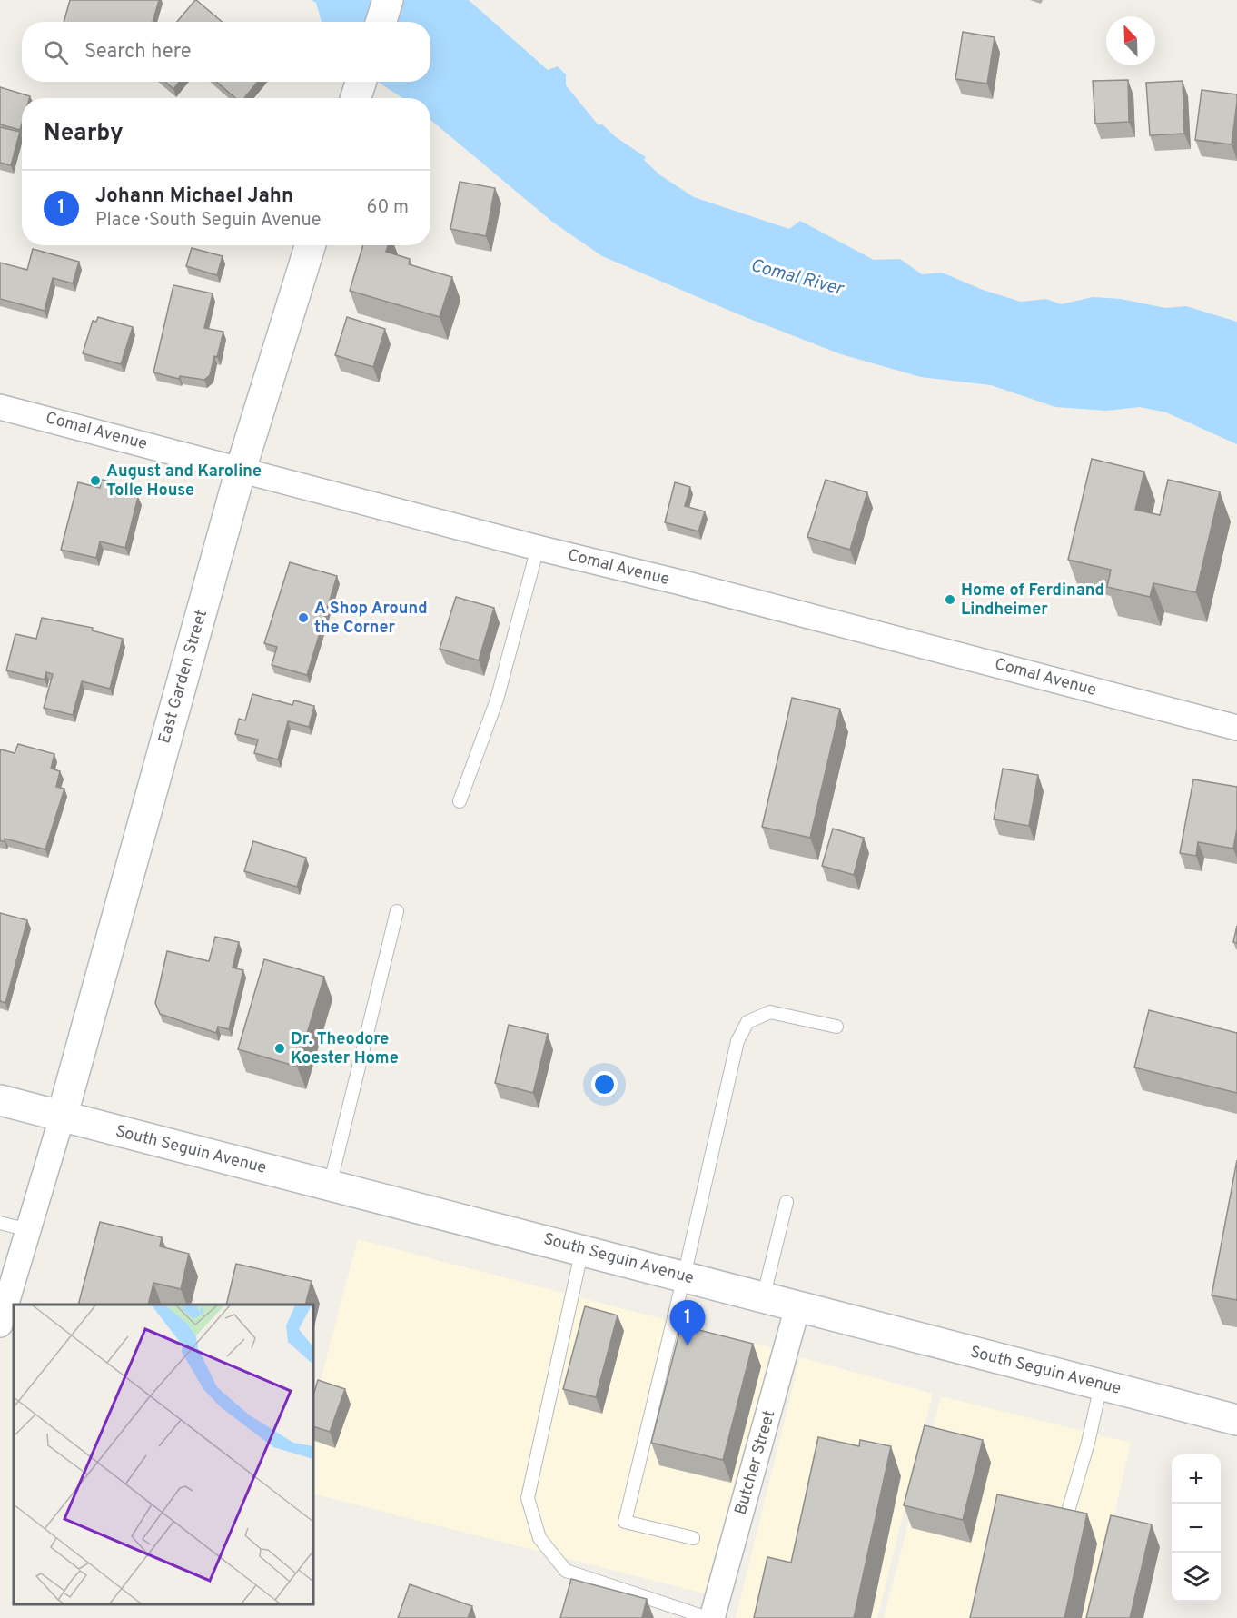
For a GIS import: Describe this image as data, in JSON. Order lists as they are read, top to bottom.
{
  "streets": {
    "main road": ["East Garden Street", "South Seguin Avenue"],
    "street": ["Comal Avenue", "Butcher Street"]
  },
  "crossings": [
    ["Comal Avenue", "East Garden Street"],
    ["East Garden Street", "South Seguin Avenue"],
    ["South Seguin Avenue", "Butcher Street"]
  ],
  "water": ["Comal River"],
  "places": [
    "August and Karoline Tolle House",
    "Home of Ferdinand Lindheimer",
    "A Shop Around the Corner",
    "Dr. Theodore Koester Home"
  ],
  "north": "top left",
  "page": {
    "search": "Search here",
    "heading": "Nearby",
    "list": [
      {
        "mark": "1",
        "name": "Johann Michael Jahn",
        "note": "Place · South Seguin Avenue",
        "value": "60 m"
      }
    ],
    "pins": "1",
    "map_buttons": ["+", "−"]
  }
}
